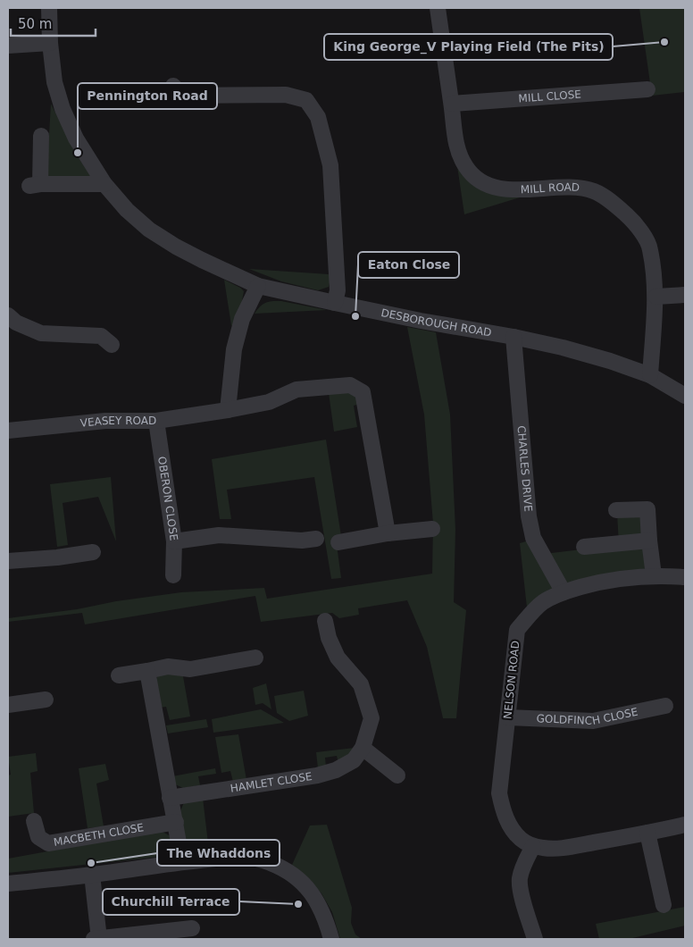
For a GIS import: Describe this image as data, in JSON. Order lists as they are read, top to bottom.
{
  "streets": {
    "street": [
      "MILL CLOSE",
      "MILL ROAD",
      "DESBOROUGH ROAD",
      "VEASEY ROAD",
      "CHARLES DRIVE",
      "OBERON CLOSE",
      "NELSON ROAD",
      "GOLDFINCH CLOSE",
      "HAMLET CLOSE",
      "MACBETH CLOSE"
    ]
  },
  "crossings": [
    ["MILL CLOSE", "MILL ROAD"],
    ["MILL ROAD", "DESBOROUGH ROAD"],
    ["DESBOROUGH ROAD", "CHARLES DRIVE"],
    ["VEASEY ROAD", "OBERON CLOSE"],
    ["CHARLES DRIVE", "NELSON ROAD"],
    ["NELSON ROAD", "GOLDFINCH CLOSE"]
  ],
  "places": [
    "King George_V Playing Field (The Pits)",
    "Pennington Road",
    "Eaton Close",
    "The Whaddons",
    "Churchill Terrace"
  ],
  "scale_bar": "50 m"
}
